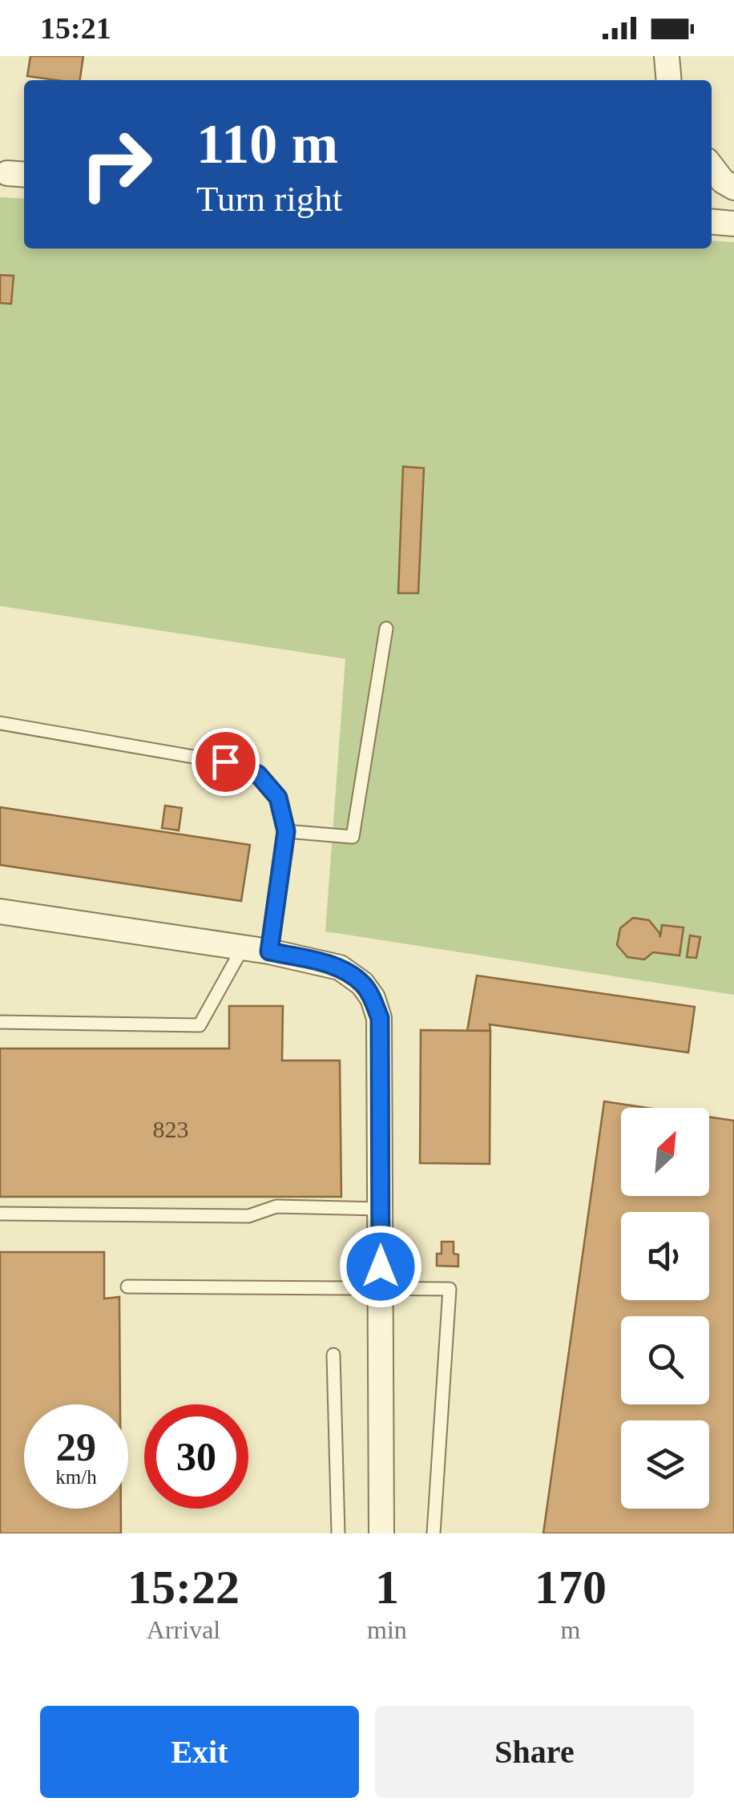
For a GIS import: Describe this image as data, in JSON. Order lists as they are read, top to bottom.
{
  "house_numbers": ["823"],
  "north": "top right",
  "page": {
    "status": "15:21",
    "turn": ["110 m", "Turn right"],
    "speed": "29 km/h",
    "limit": "30",
    "eta": [
      "15:22",
      "Arrival",
      "1",
      "min",
      "170",
      "m"
    ],
    "buttons": ["Exit", "Share"]
  }
}
